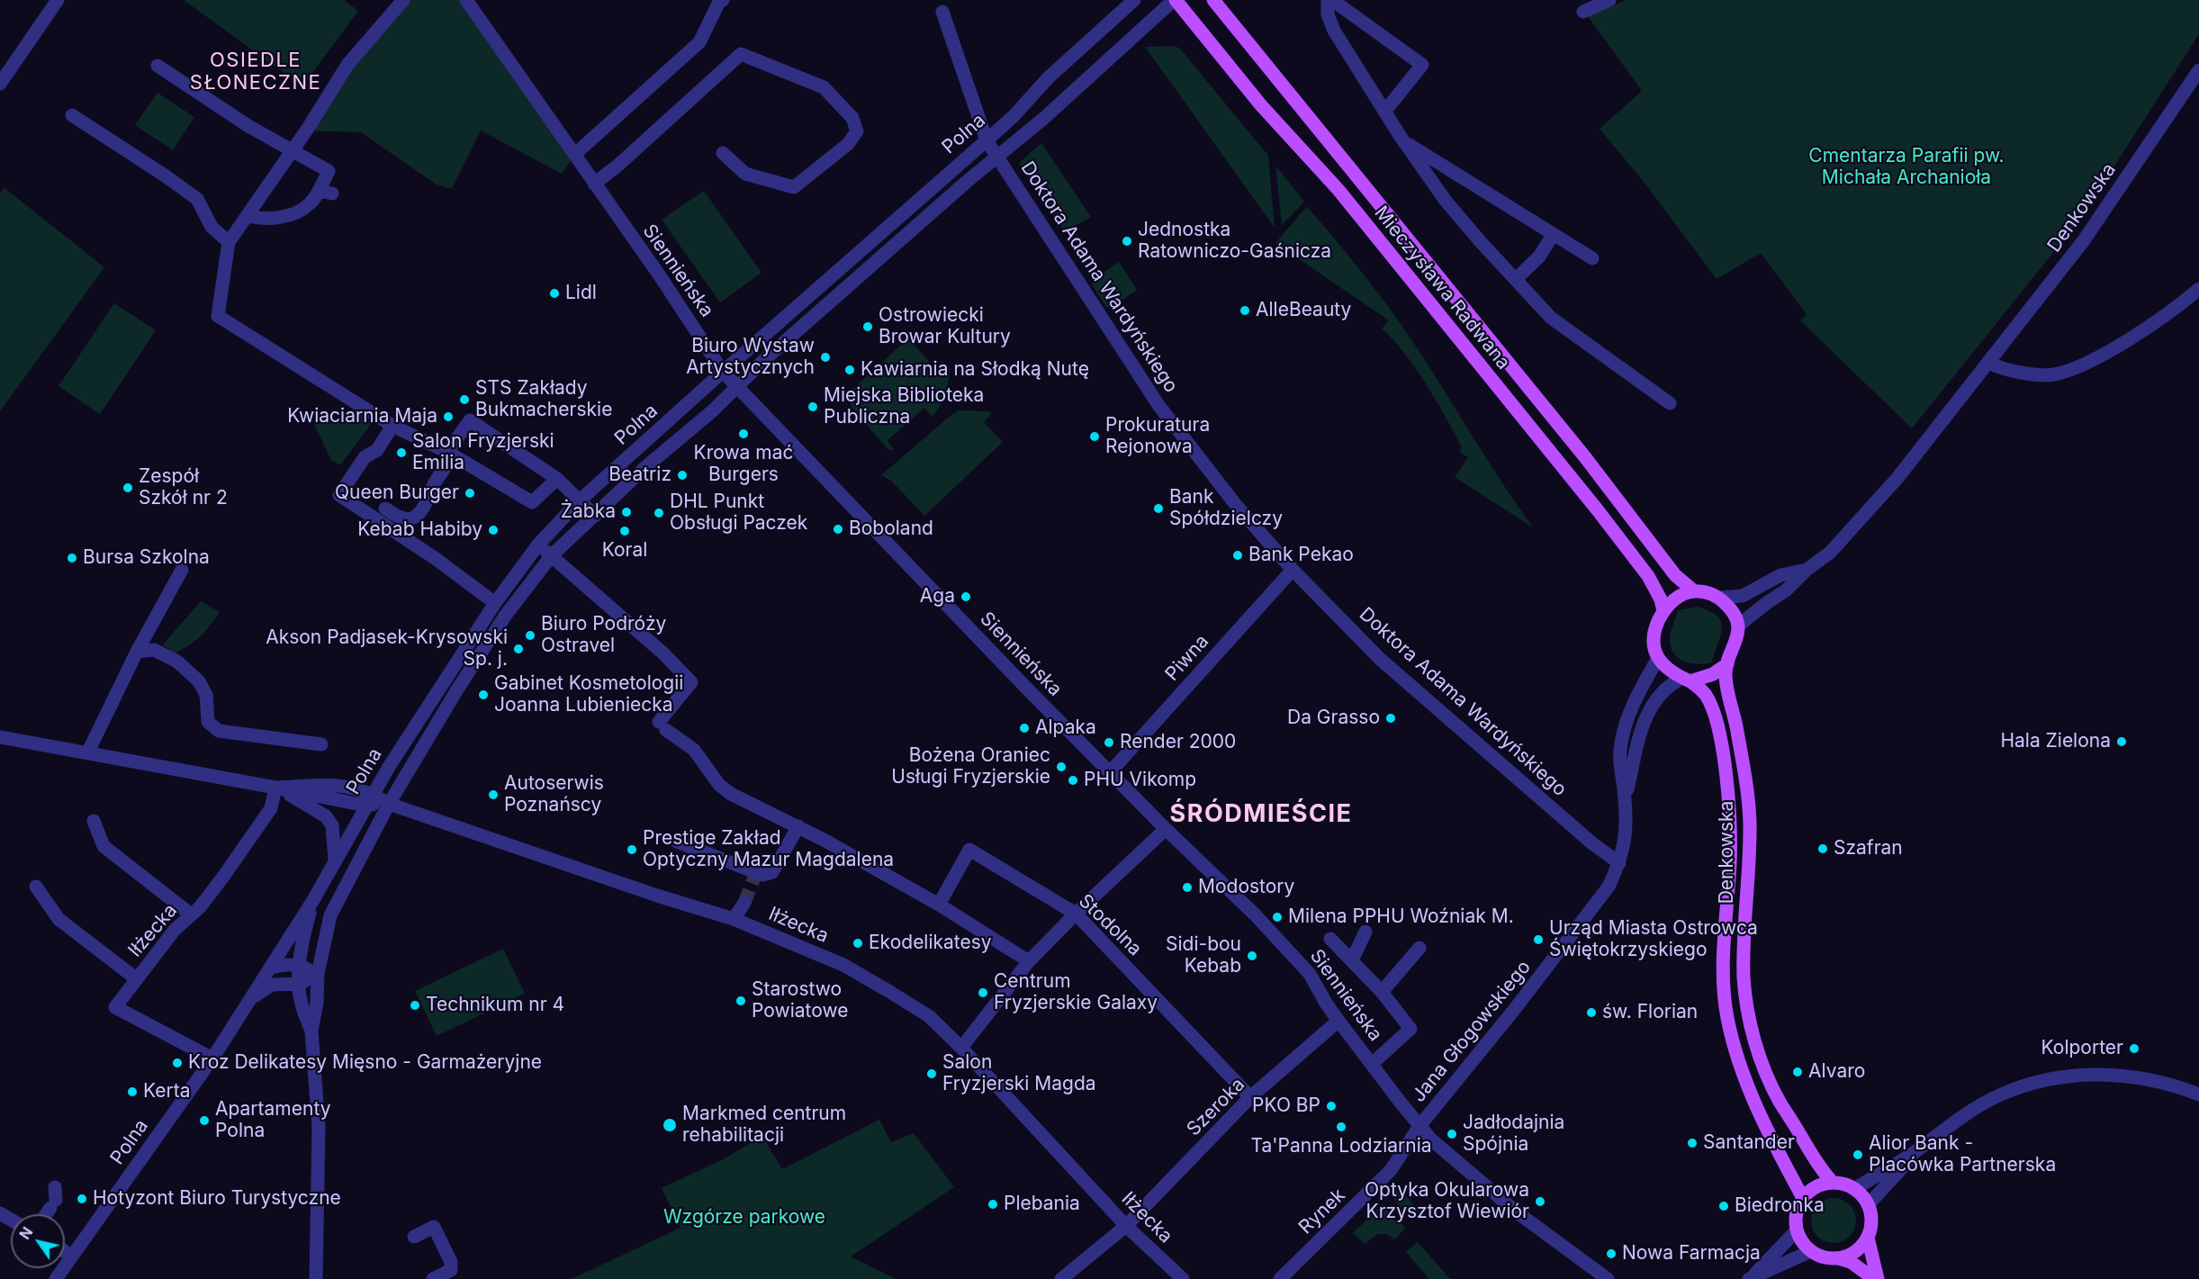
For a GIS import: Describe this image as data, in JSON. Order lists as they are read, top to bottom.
{
  "streets": {
    "main road": ["Denkowska", "Mieczysława Radwana"],
    "street": [
      "Polna",
      "Siennieńska",
      "Doktora Adama Wardyńskiego",
      "Piwna",
      "Iłżecka",
      "Stodolna",
      "Jana Głogowskiego",
      "Szeroka",
      "Rynek"
    ]
  },
  "crossings": [
    ["Polna", "Siennieńska"],
    ["Polna", "Doktora Adama Wardyńskiego"],
    ["Polna", "Mieczysława Radwana"],
    ["Polna", "Iłżecka"],
    ["Denkowska", "Mieczysława Radwana"],
    ["Siennieńska", "Piwna"],
    ["Siennieńska", "Jana Głogowskiego"],
    ["Siennieńska", "Szeroka"],
    ["Doktora Adama Wardyńskiego", "Piwna"],
    ["Doktora Adama Wardyńskiego", "Jana Głogowskiego"],
    ["Iłżecka", "Szeroka"],
    ["Stodolna", "Szeroka"],
    ["Jana Głogowskiego", "Rynek"]
  ],
  "districts": ["OSIEDLE SŁONECZNE", "ŚRÓDMIEŚCIE"],
  "parks": ["Cmentarza Parafii pw. Michała Archanioła", "Wzgórze parkowe"],
  "places": [
    "Jednostka Ratowniczo-Gaśnicza",
    "Lidl",
    "AlleBeauty",
    "Ostrowiecki Browar Kultury",
    "Biuro Wystaw Artystycznych",
    "Kawiarnia na Słodką Nutę",
    "STS Zakłady Bukmacherskie",
    "Miejska Biblioteka Publiczna",
    "Kwiaciarnia Maja",
    "Krowa mać Burgers",
    "Prokuratura Rejonowa",
    "Salon Fryzjerski Emilia",
    "Beatriz",
    "Zespół Szkół nr 2",
    "Queen Burger",
    "Bank Spółdzielczy",
    "Żabka",
    "DHL Punkt Obsługi Paczek",
    "Boboland",
    "Kebab Habiby",
    "Koral",
    "Bank Pekao",
    "Bursa Szkolna",
    "Aga",
    "Biuro Podróży Ostravel",
    "Akson Padjasek-Krysowski Sp. j.",
    "Gabinet Kosmetologii Joanna Lubieniecka",
    "Da Grasso",
    "Alpaka",
    "Hala Zielona",
    "Render 2000",
    "Bożena Oraniec Usługi Fryzjerskie",
    "PHU Vikomp",
    "Autoserwis Poznańscy",
    "Szafran",
    "Prestige Zakład Optyczny Mazur Magdalena",
    "Modostory",
    "Milena PPHU Woźniak M.",
    "Urząd Miasta Ostrowca Świętokrzyskiego",
    "Ekodelikatesy",
    "Sidi-bou Kebab",
    "Centrum Fryzjerskie Galaxy",
    "Starostwo Powiatowe",
    "Technikum nr 4",
    "św. Florian",
    "Kolporter",
    "Kroz Delikatesy Mięsno - Garmażeryjne",
    "Alvaro",
    "Salon Fryzjerski Magda",
    "Kerta",
    "PKO BP",
    "Apartamenty Polna",
    "Markmed centrum rehabilitacji",
    "Ta'Panna Lodziarnia",
    "Jadłodajnia Spójnia",
    "Santander",
    "Alior Bank - Placówka Partnerska",
    "Hotyzont Biuro Turystyczne",
    "Optyka Okularowa Krzysztof Wiewiór",
    "Plebania",
    "Biedronka",
    "Nowa Farmacja"
  ],
  "north": "top left"
}
